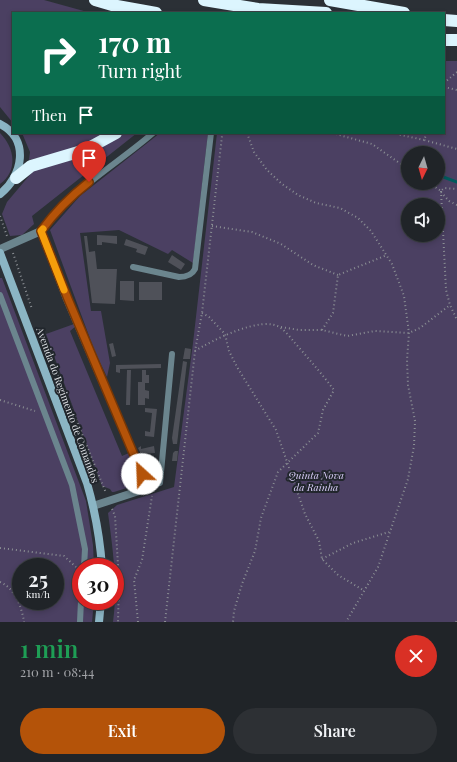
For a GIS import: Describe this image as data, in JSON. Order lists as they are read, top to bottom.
{
  "streets": {
    "main road": ["Avenida do Regimento de Comandos"]
  },
  "parks": ["Quinta Nova da Rainha"],
  "north": "bottom",
  "page": {
    "turn": ["170 m", "Turn right"],
    "then": "Then",
    "speed": "25 km/h",
    "limit": "30",
    "heading": ["1 min", "210 m · 08:44"],
    "buttons": ["Exit", "Share"]
  }
}
